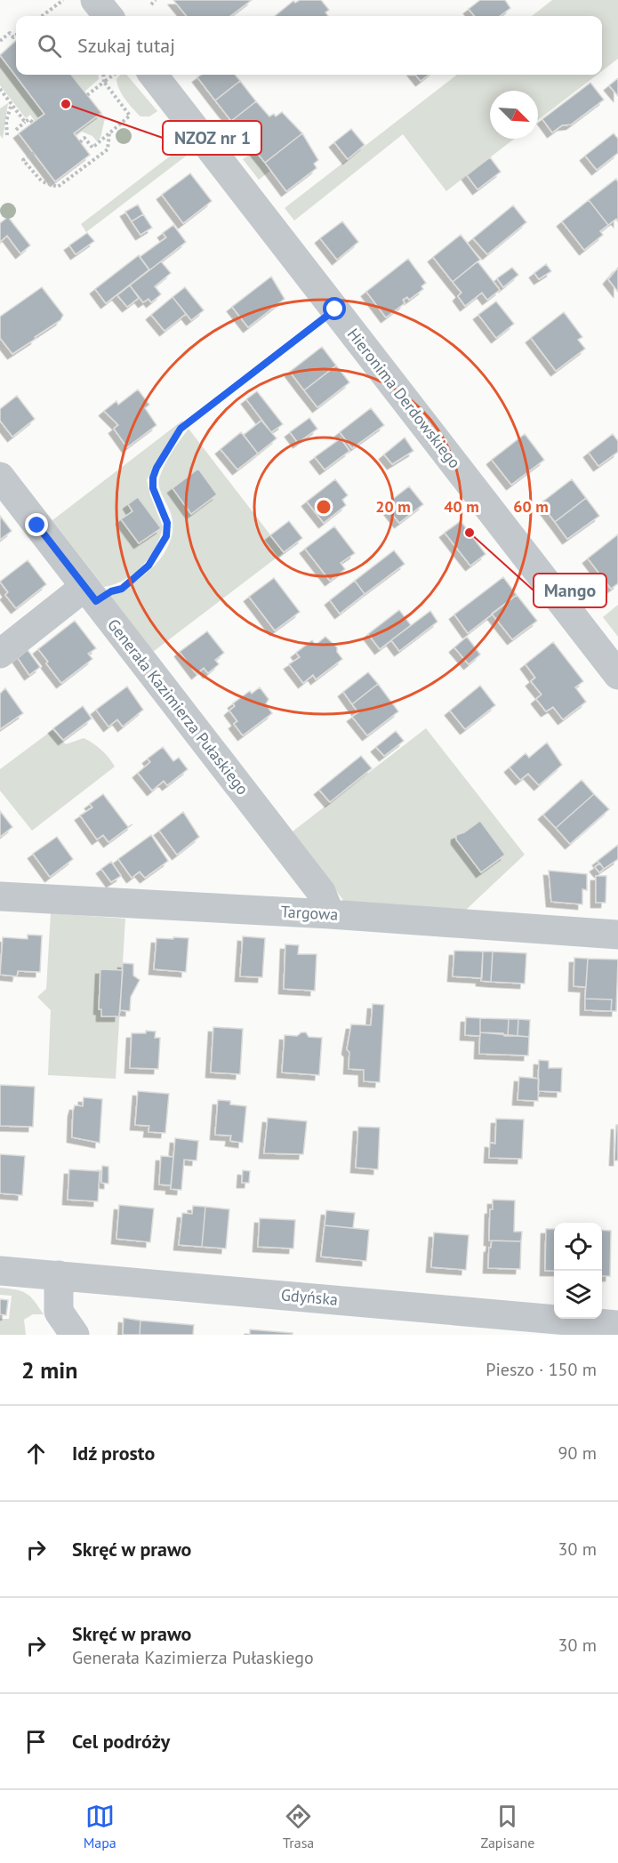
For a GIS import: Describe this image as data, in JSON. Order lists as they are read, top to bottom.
{
  "streets": {
    "street": [
      "Hieronima Derdowskiego",
      "Generała Kazimierza Pułaskiego",
      "Targowa",
      "Gdyńska"
    ]
  },
  "crossings": [
    ["Generała Kazimierza Pułaskiego", "Targowa"]
  ],
  "places": ["NZOZ nr 1", "Mango"],
  "north": "bottom right",
  "page": {
    "search": "Szukaj tutaj",
    "heading": ["2 min", "Pieszo · 150 m"],
    "list": [
      ["Idź prosto", "90 m"],
      ["Skręć w prawo", "30 m"],
      ["Skręć w prawo", "Generała Kazimierza Pułaskiego", "30 m"],
      "Cel podróży"
    ],
    "nav": ["Mapa", "Trasa", "Zapisane"]
  },
  "rings": ["20 m", "40 m", "60 m"]
}
